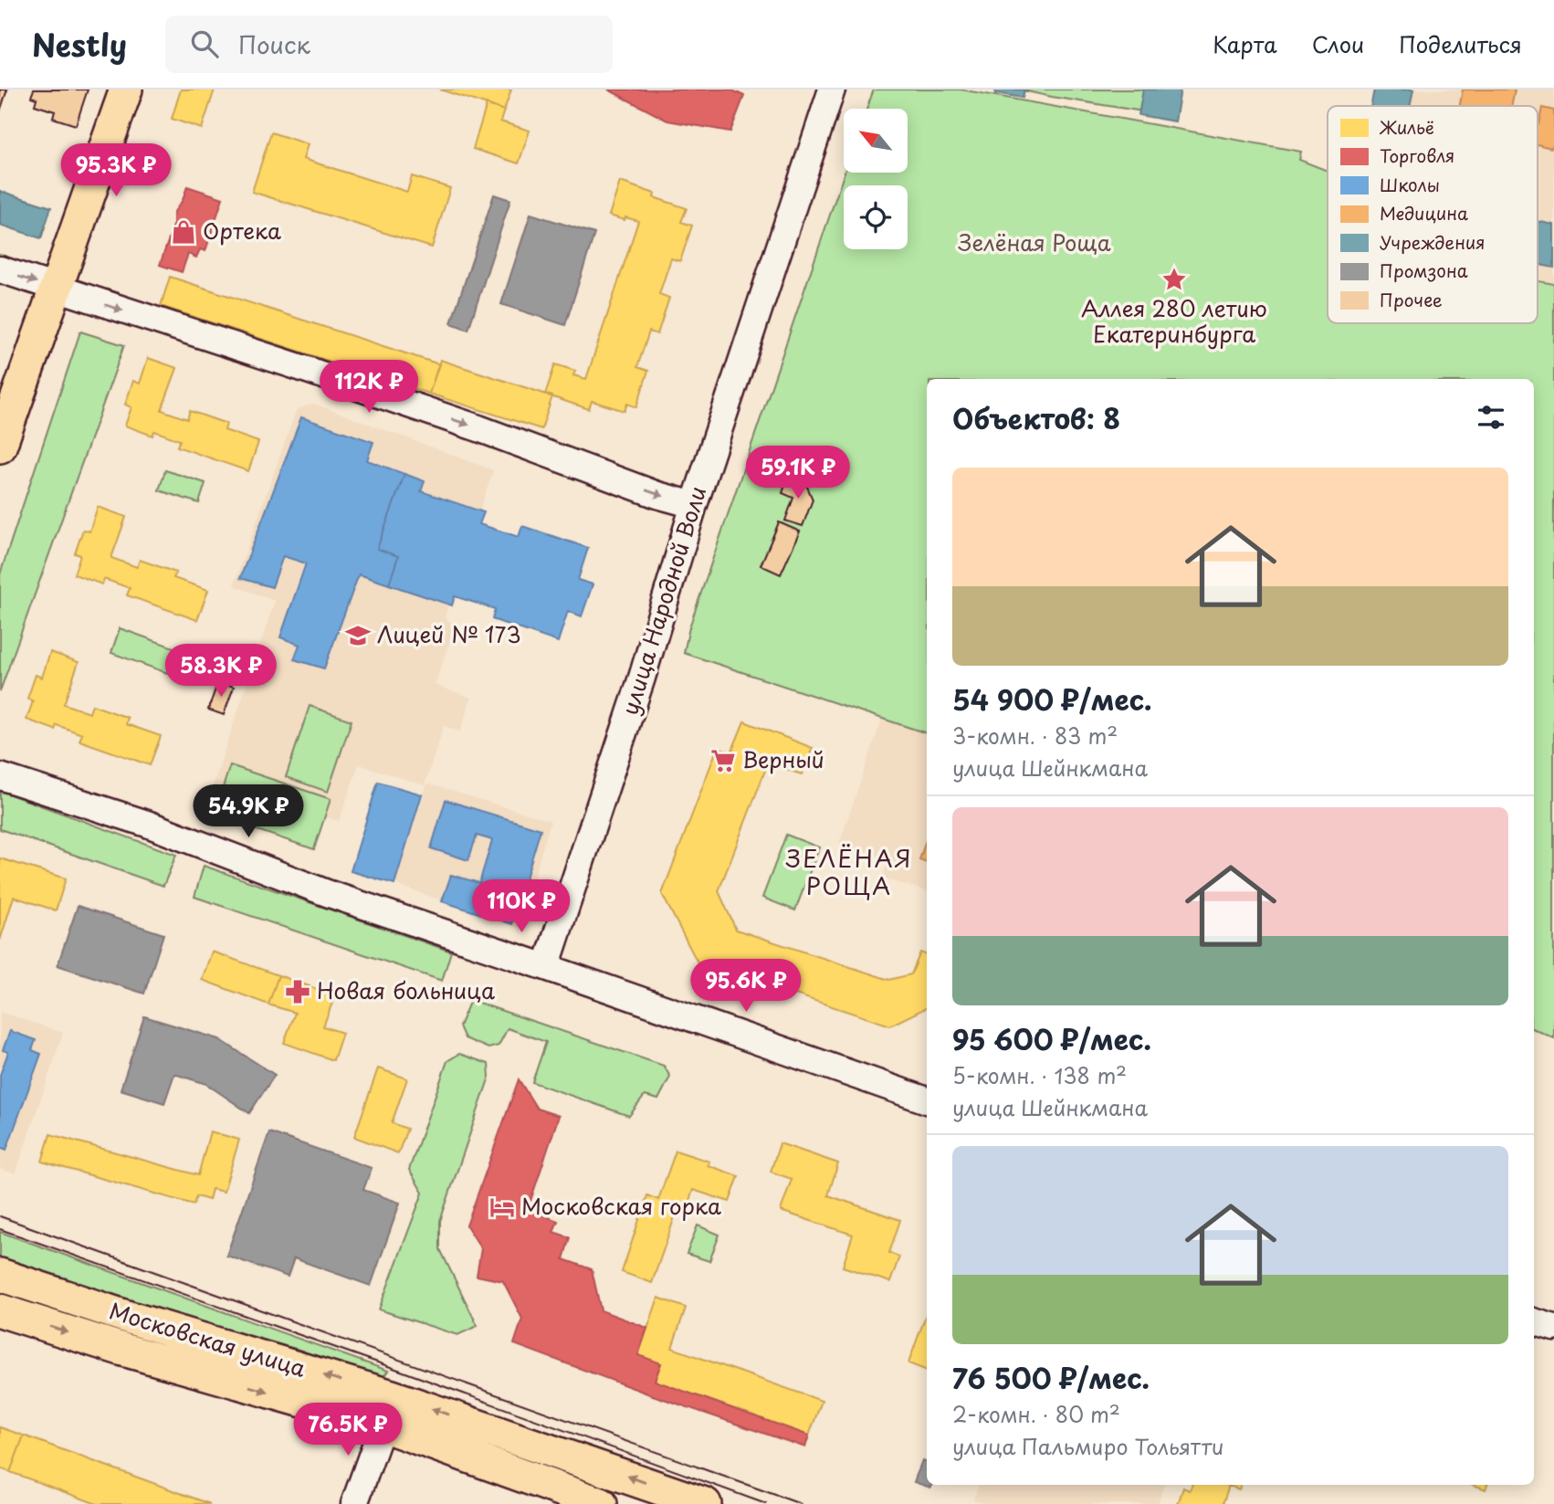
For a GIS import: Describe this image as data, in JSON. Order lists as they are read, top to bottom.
{
  "streets": {
    "main road": ["Московская улица"],
    "street": ["улица Народной Воли"]
  },
  "districts": ["ЗЕЛЁНАЯ РОЩА"],
  "parks": ["Зелёная Роща"],
  "places": {
    "shop": ["Ортека"],
    "place": ["Аллея 280 летию Екатеринбурга"],
    "school or university": ["Лицей № 173"],
    "supermarket": ["Верный"],
    "pharmacy": ["Новая больница"],
    "hotel": ["Московская горка"]
  },
  "legend": [
    "Жильё",
    "Торговля",
    "Школы",
    "Медицина",
    "Учреждения",
    "Промзона",
    "Прочее"
  ],
  "north": "top left",
  "page": {
    "header": "Nestly",
    "search": "Поиск",
    "nav": ["Карта", "Слои", "Поделиться"],
    "price": [
      "95.3K ₽",
      "112K ₽",
      "59.1K ₽",
      "58.3K ₽",
      "54.9K ₽",
      "110K ₽",
      "95.6K ₽",
      "76.5K ₽"
    ],
    "heading": "Объектов: 8",
    "list": [
      {
        "name": "54 900 ₽/мес.",
        "note": "3-комн. · 83 m² · улица Шейнкмана"
      },
      {
        "name": "95 600 ₽/мес.",
        "note": "5-комн. · 138 m² · улица Шейнкмана"
      },
      {
        "name": "76 500 ₽/мес.",
        "note": "2-комн. · 80 m² · улица Пальмиро Тольятти"
      }
    ]
  }
}
